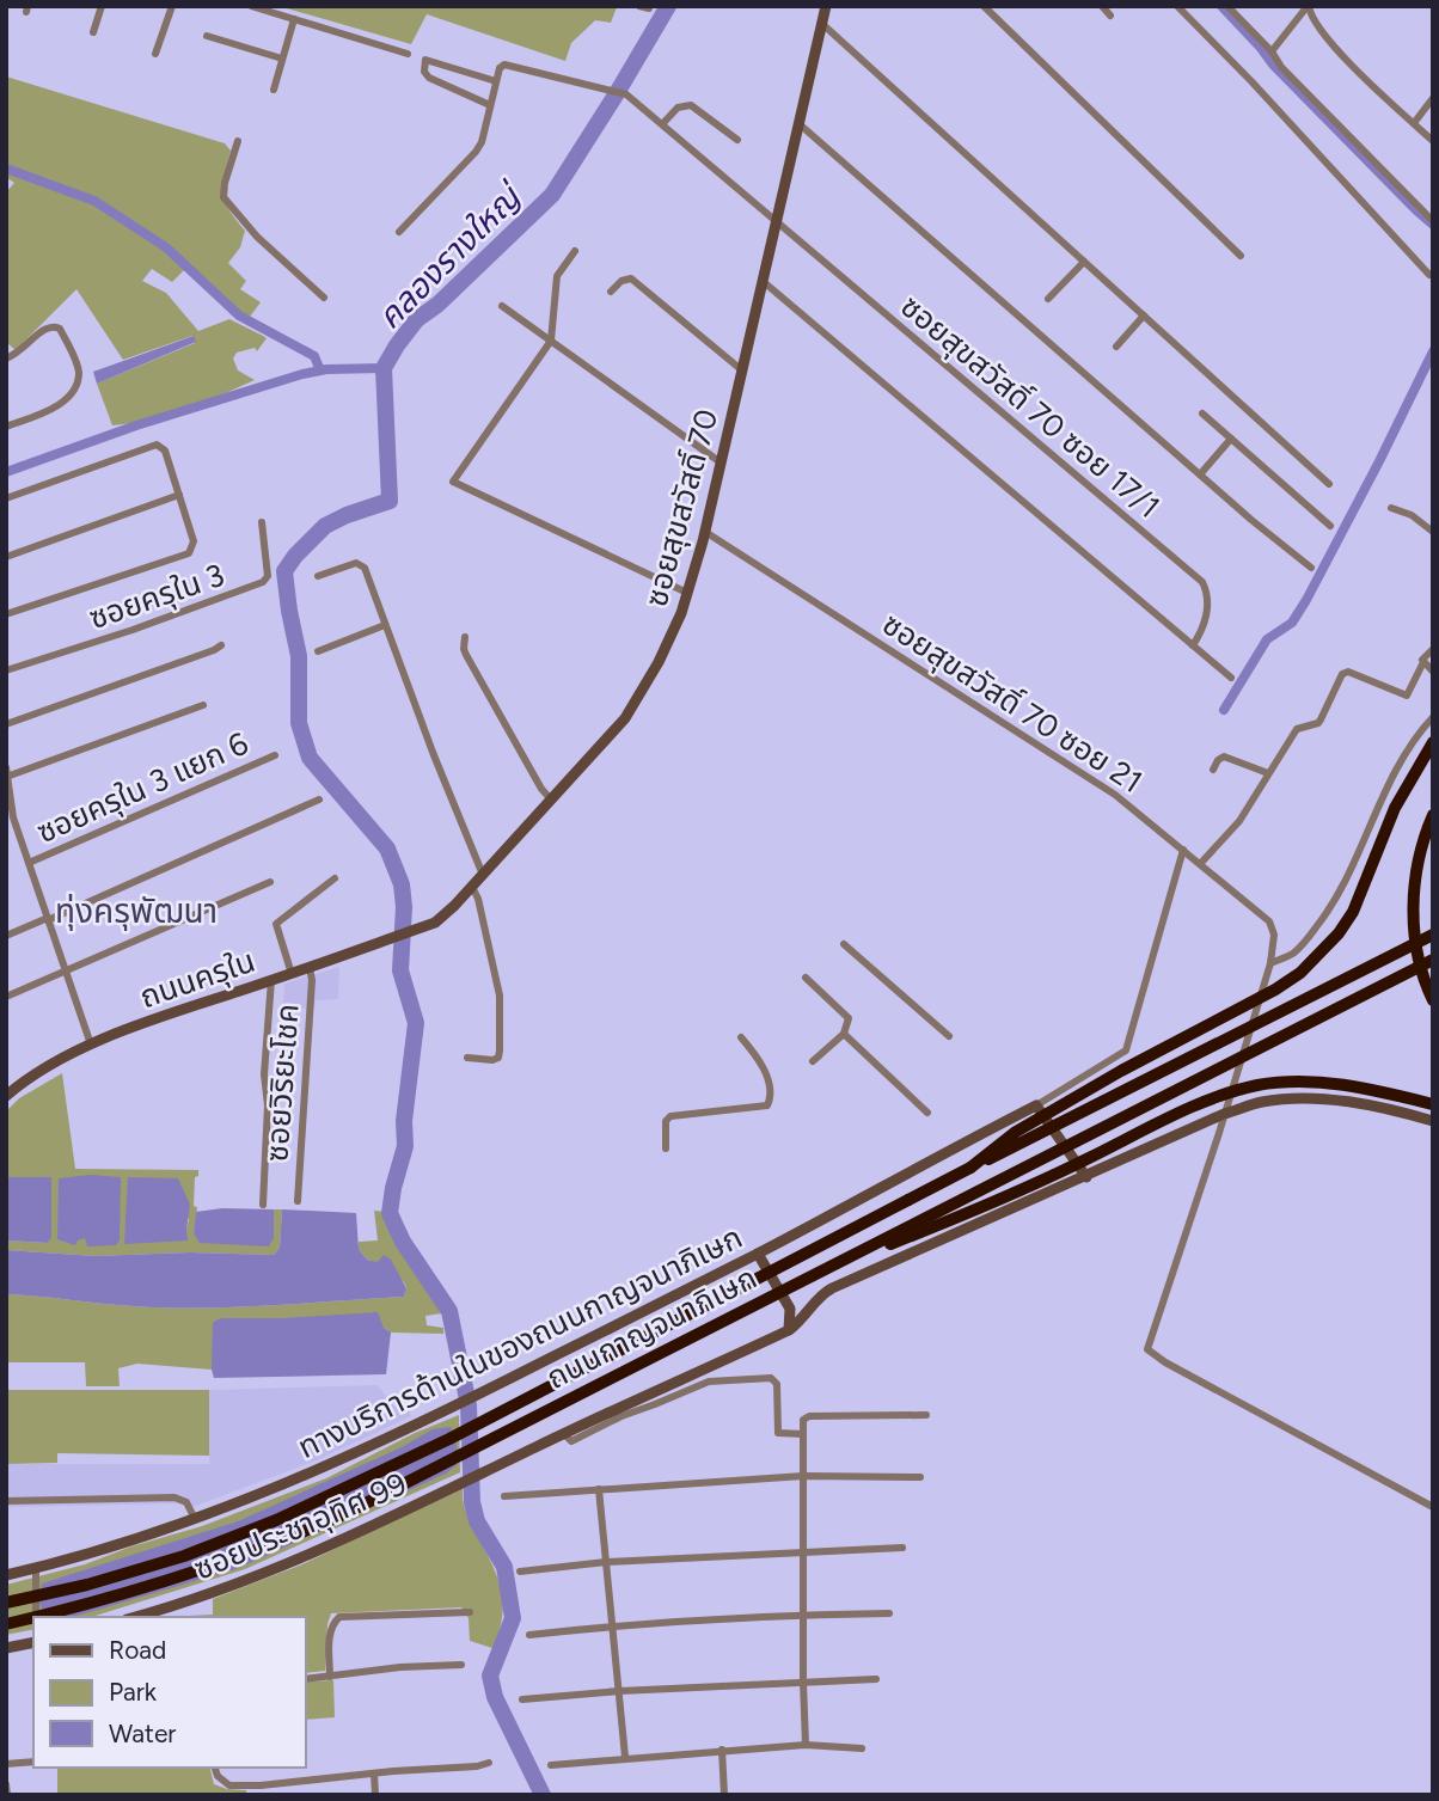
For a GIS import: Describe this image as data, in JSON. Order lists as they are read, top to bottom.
{
  "streets": {
    "highway": ["ถนนกาญจนาภิเษก"],
    "main road": [
      "ซอยสุขสวัสดิ์ 70",
      "ถนนครุใน",
      "ทางบริการด้านในของถนนกาญจนาภิเษก",
      "ซอยประชาอุทิศ 99"
    ],
    "street": [
      "ซอยสุขสวัสดิ์ 70 ซอย 17/1",
      "ซอยครุใน 3",
      "ซอยสุขสวัสดิ์ 70 ซอย 21",
      "ซอยครุใน 3 แยก 6",
      "ซอยวิริยะโชค"
    ]
  },
  "crossings": [
    ["ซอยสุขสวัสดิ์ 70 ซอย 17/1", "ซอยสุขสวัสดิ์ 70"],
    ["ซอยสุขสวัสดิ์ 70", "ซอยสุขสวัสดิ์ 70 ซอย 21"],
    ["ซอยสุขสวัสดิ์ 70", "ถนนครุใน"],
    ["ถนนครุใน", "ซอยวิริยะโชค"]
  ],
  "districts": ["ทุ่งครุพัฒนา"],
  "water": ["คลองรางใหญ่"],
  "legend": ["Road", "Park", "Water"]
}
